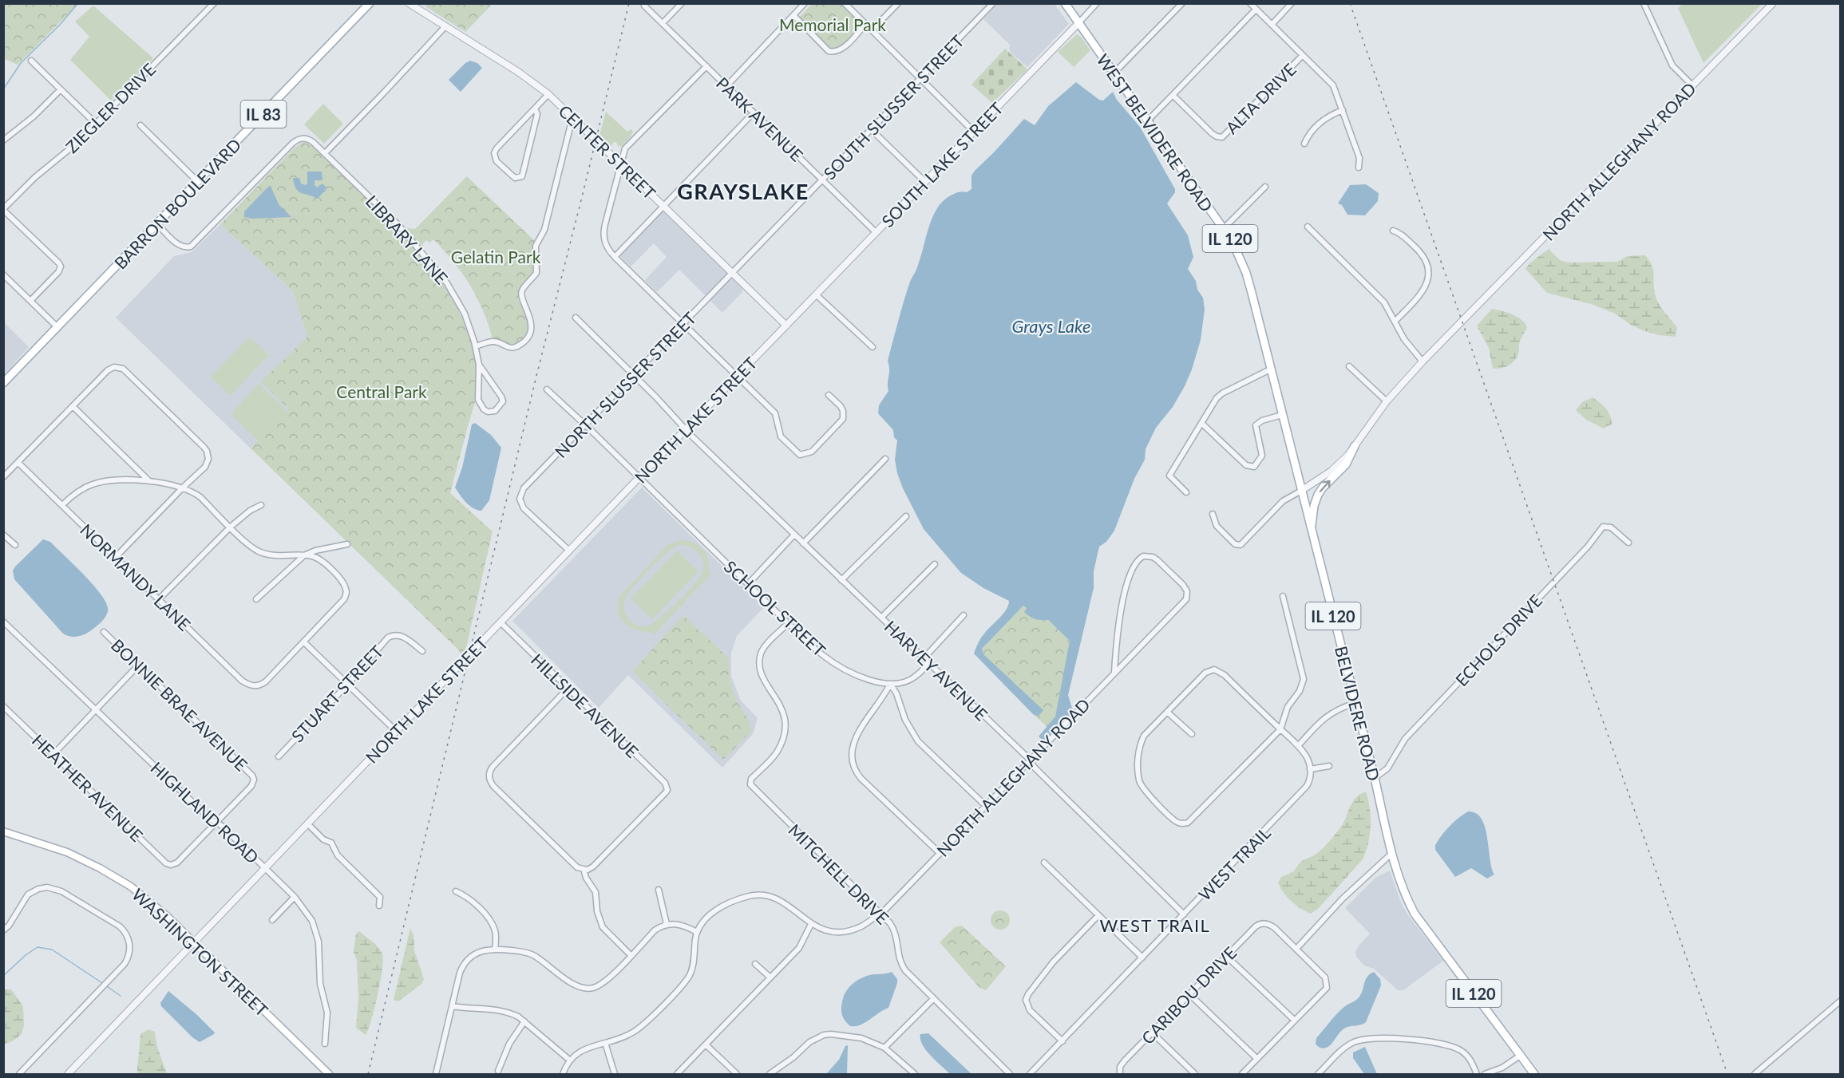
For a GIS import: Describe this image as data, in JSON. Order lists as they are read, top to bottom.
{
  "streets": {
    "main road": [
      "IL 83",
      "WEST BELVIDERE ROAD",
      "BARRON BOULEVARD",
      "IL 120",
      "BELVIDERE ROAD",
      "WASHINGTON STREET"
    ],
    "street": [
      "ALTA DRIVE",
      "SOUTH SLUSSER STREET",
      "ZIEGLER DRIVE",
      "PARK AVENUE",
      "CENTER STREET",
      "NORTH ALLEGHANY ROAD",
      "SOUTH LAKE STREET",
      "LIBRARY LANE",
      "NORTH SLUSSER STREET",
      "NORTH LAKE STREET",
      "NORMANDY LANE",
      "SCHOOL STREET",
      "ECHOLS DRIVE",
      "HARVEY AVENUE",
      "STUART STREET",
      "BONNIE BRAE AVENUE",
      "HILLSIDE AVENUE",
      "HEATHER AVENUE",
      "HIGHLAND ROAD",
      "WEST TRAIL",
      "MITCHELL DRIVE",
      "CARIBOU DRIVE"
    ]
  },
  "crossings": [
    ["SOUTH SLUSSER STREET", "PARK AVENUE"],
    ["SOUTH SLUSSER STREET", "CENTER STREET"],
    ["SOUTH SLUSSER STREET", "NORTH SLUSSER STREET"],
    ["PARK AVENUE", "SOUTH LAKE STREET"],
    ["WEST BELVIDERE ROAD", "NORTH ALLEGHANY ROAD"],
    ["WEST BELVIDERE ROAD", "SOUTH LAKE STREET"],
    ["WEST BELVIDERE ROAD", "IL 120"],
    ["WEST BELVIDERE ROAD", "BELVIDERE ROAD"],
    ["CENTER STREET", "SOUTH LAKE STREET"],
    ["CENTER STREET", "NORTH SLUSSER STREET"],
    ["CENTER STREET", "NORTH LAKE STREET"],
    ["NORTH ALLEGHANY ROAD", "HARVEY AVENUE"],
    ["NORTH ALLEGHANY ROAD", "BELVIDERE ROAD"],
    ["NORTH ALLEGHANY ROAD", "MITCHELL DRIVE"],
    ["SOUTH LAKE STREET", "IL 120"],
    ["SOUTH LAKE STREET", "NORTH LAKE STREET"],
    ["BARRON BOULEVARD", "LIBRARY LANE"],
    ["IL 120", "BELVIDERE ROAD"],
    ["NORTH SLUSSER STREET", "NORTH LAKE STREET"],
    ["NORTH SLUSSER STREET", "SCHOOL STREET"],
    ["NORTH SLUSSER STREET", "HARVEY AVENUE"],
    ["NORTH LAKE STREET", "SCHOOL STREET"],
    ["NORTH LAKE STREET", "HARVEY AVENUE"],
    ["NORTH LAKE STREET", "HILLSIDE AVENUE"],
    ["NORTH LAKE STREET", "HIGHLAND ROAD"],
    ["NORTH LAKE STREET", "WASHINGTON STREET"],
    ["SCHOOL STREET", "HARVEY AVENUE"],
    ["SCHOOL STREET", "MITCHELL DRIVE"],
    ["ECHOLS DRIVE", "BELVIDERE ROAD"],
    ["HARVEY AVENUE", "WEST TRAIL"],
    ["BONNIE BRAE AVENUE", "HEATHER AVENUE"],
    ["BONNIE BRAE AVENUE", "HIGHLAND ROAD"],
    ["HEATHER AVENUE", "HIGHLAND ROAD"]
  ],
  "districts": ["GRAYSLAKE", "WEST TRAIL"],
  "water": ["Grays Lake"],
  "parks": ["Memorial Park", "Gelatin Park", "Central Park"]
}
